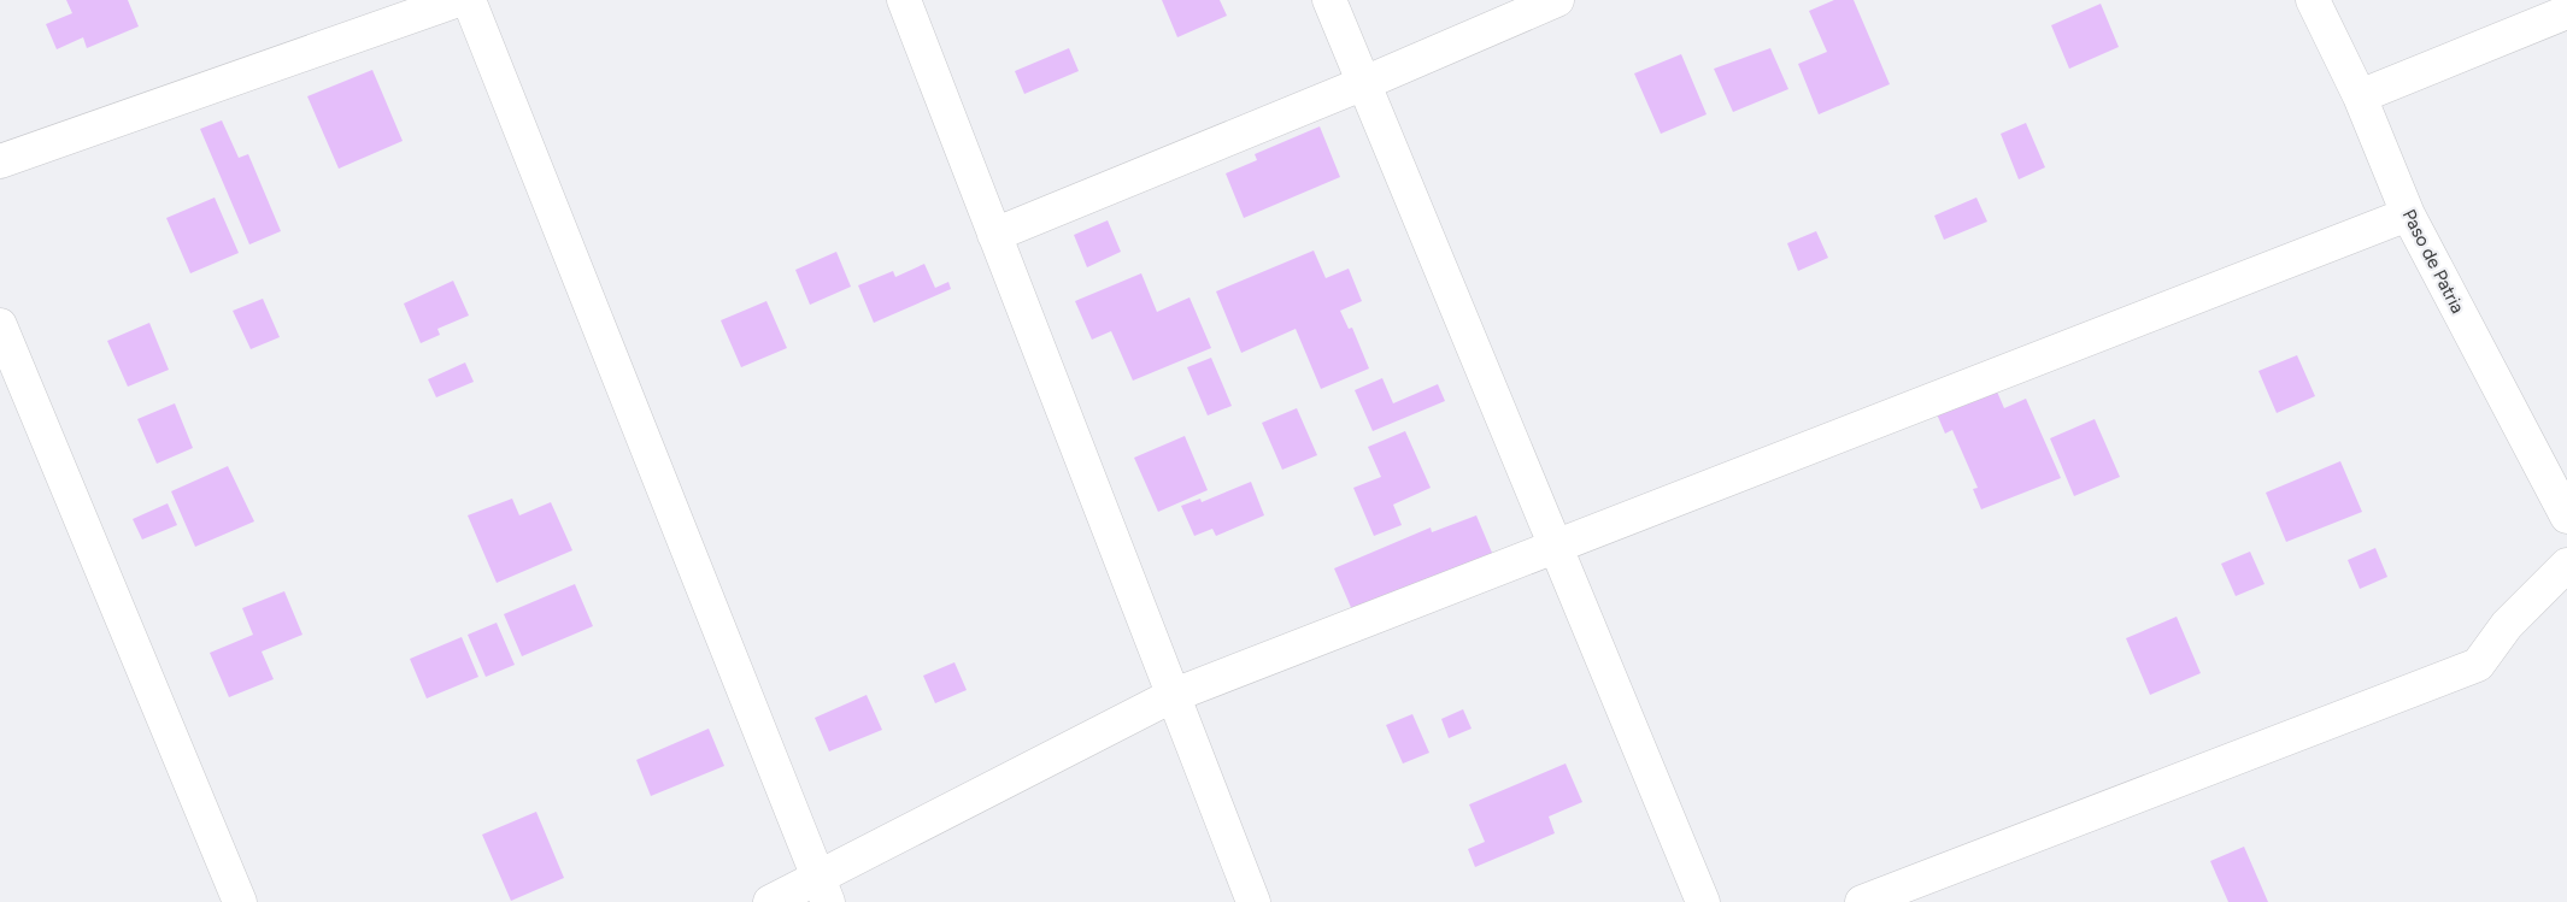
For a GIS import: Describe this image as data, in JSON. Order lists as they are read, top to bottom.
{
  "streets": {
    "street": ["Paso de Patria"]
  }
}
